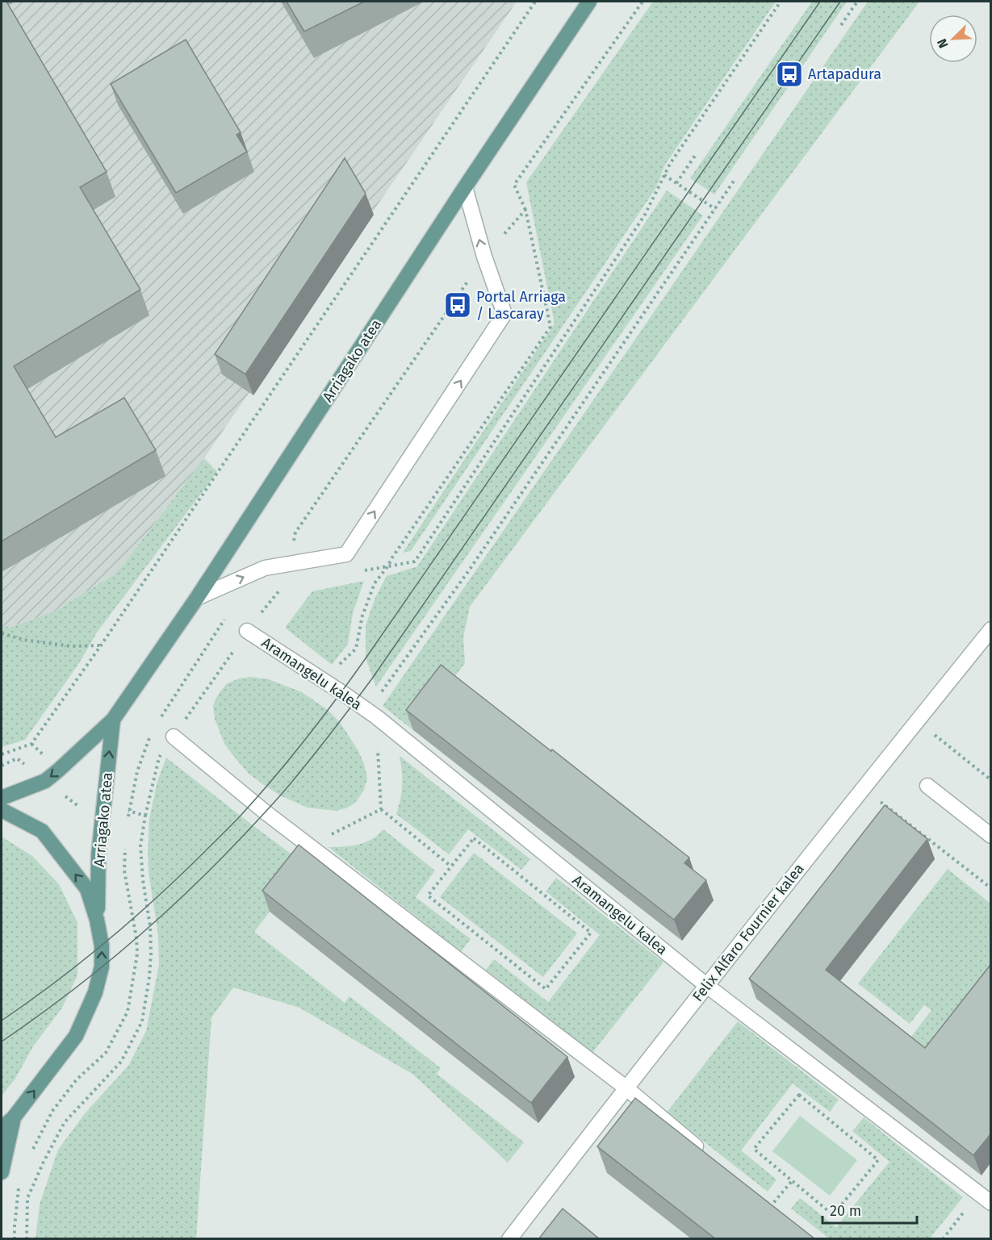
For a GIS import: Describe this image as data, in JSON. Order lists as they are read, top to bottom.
{
  "streets": {
    "main road": ["Arriagako atea"],
    "street": ["Aramangelu kalea", "Felix Alfaro Fournier kalea"]
  },
  "crossings": [
    ["Aramangelu kalea", "Felix Alfaro Fournier kalea"]
  ],
  "places": {
    "bus stop": ["Artapadura", "Portal Arriaga / Lascaray"]
  },
  "scale_bar": "20 m",
  "north": "bottom left"
}
